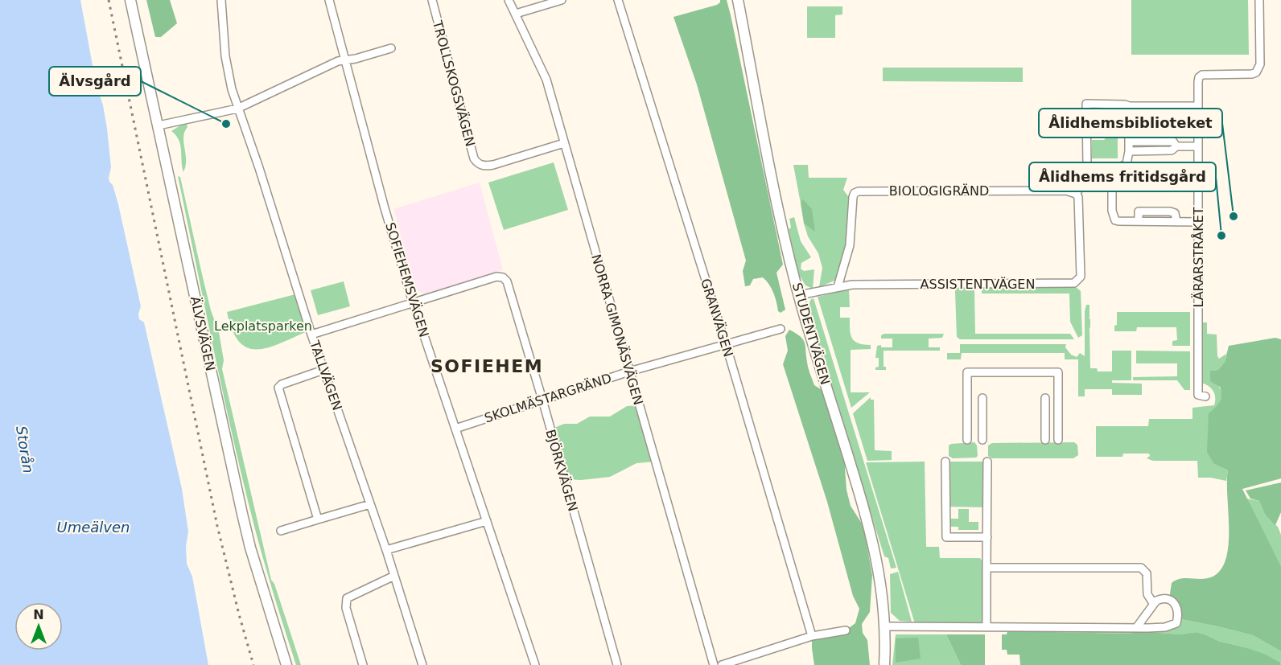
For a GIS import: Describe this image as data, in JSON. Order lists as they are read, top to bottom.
{
  "streets": {
    "street": [
      "TROLLSKOGSVÄGEN",
      "BIOLOGIGRÄND",
      "LÄRARSTRÅKET",
      "SOFIEHEMSVÄGEN",
      "ASSISTENTVÄGEN",
      "GRANVÄGEN",
      "NORRA GIMONÄSVÄGEN",
      "ÄLVSVÄGEN",
      "STUDENTVÄGEN",
      "TALLVÄGEN",
      "SKOLMÄSTARGRÄND",
      "BJÖRKVÄGEN"
    ]
  },
  "crossings": [
    ["TROLLSKOGSVÄGEN", "NORRA GIMONÄSVÄGEN"],
    ["BIOLOGIGRÄND", "ASSISTENTVÄGEN"],
    ["SOFIEHEMSVÄGEN", "SKOLMÄSTARGRÄND"],
    ["SOFIEHEMSVÄGEN", "BJÖRKVÄGEN"],
    ["ASSISTENTVÄGEN", "STUDENTVÄGEN"],
    ["GRANVÄGEN", "SKOLMÄSTARGRÄND"],
    ["NORRA GIMONÄSVÄGEN", "SKOLMÄSTARGRÄND"],
    ["SKOLMÄSTARGRÄND", "BJÖRKVÄGEN"]
  ],
  "districts": ["SOFIEHEM"],
  "water": ["Storån", "Umeälven"],
  "parks": ["Lekplatsparken"],
  "places": ["Älvsgård", "Ålidhemsbiblioteket", "Ålidhems fritidsgård"],
  "north": "top"
}
